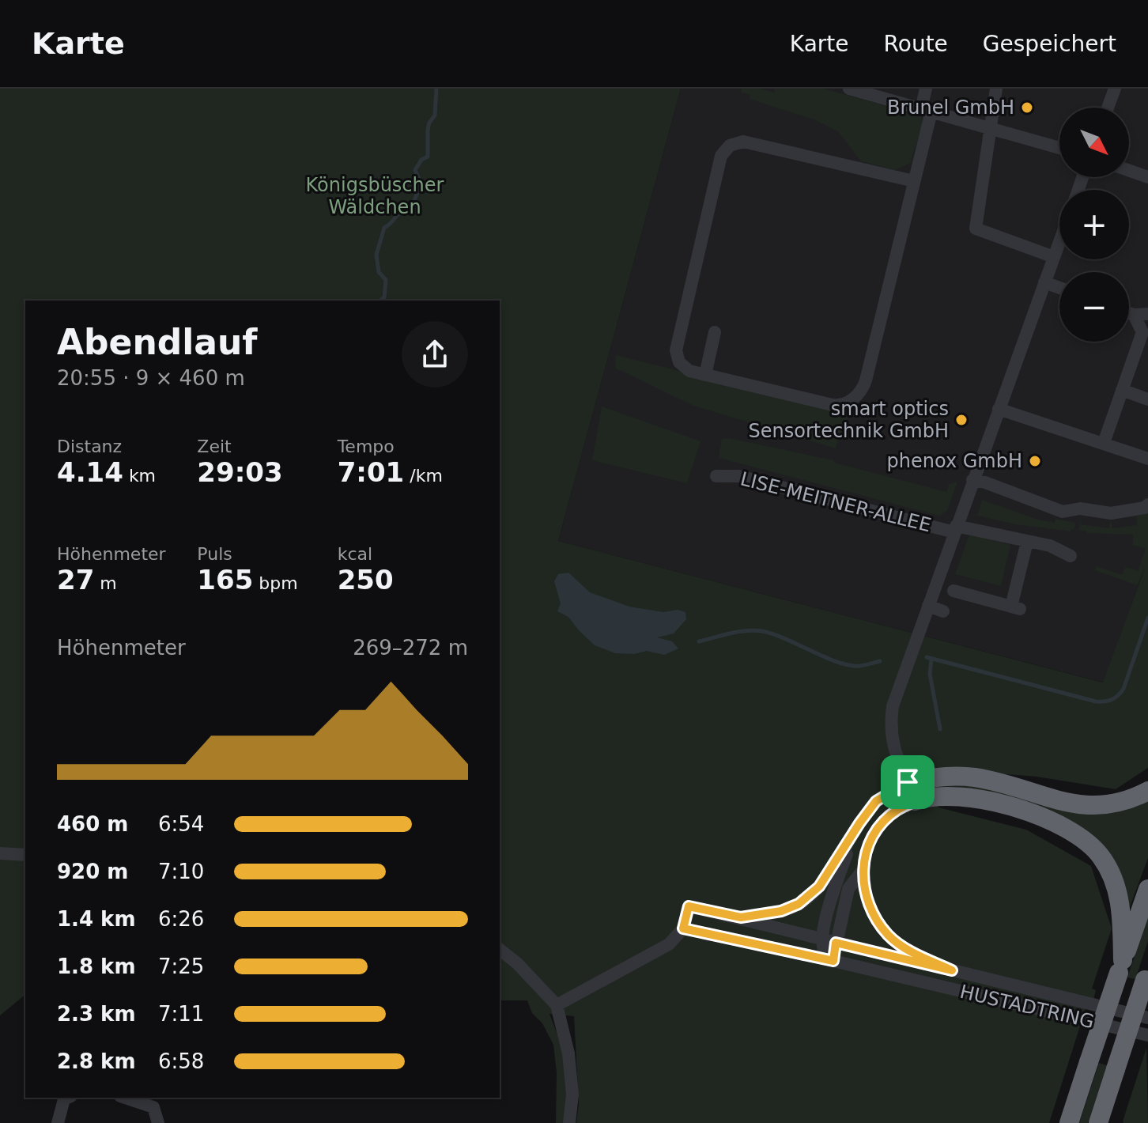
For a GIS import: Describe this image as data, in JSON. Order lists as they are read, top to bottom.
{
  "streets": {
    "street": ["LISE-MEITNER-ALLEE", "HUSTADTRING"]
  },
  "crossings": [
    ["LISE-MEITNER-ALLEE", "HUSTADTRING"]
  ],
  "parks": ["Königsbüscher Wäldchen"],
  "places": ["Brunel GmbH", "smart optics Sensortechnik GmbH", "phenox GmbH"],
  "north": "bottom right",
  "page": {
    "header": "Karte",
    "nav": ["Karte", "Route", "Gespeichert"],
    "map_buttons": ["+", "−"],
    "heading": ["Abendlauf", "20:55 · 9 × 460 m"],
    "stats": [
      ["Distanz", "4.14 km"],
      ["Zeit", "29:03"],
      ["Tempo", "7:01 /km"],
      ["Höhenmeter", "27 m"],
      ["Puls", "165 bpm"],
      ["kcal", "250"]
    ],
    "chart": ["Höhenmeter", "269–272 m"],
    "list": [
      {
        "name": "460 m",
        "note": "6:54"
      },
      {
        "name": "920 m",
        "note": "7:10"
      },
      {
        "name": "1.4 km",
        "note": "6:26"
      },
      {
        "name": "1.8 km",
        "note": "7:25"
      },
      {
        "name": "2.3 km",
        "note": "7:11"
      },
      {
        "name": "2.8 km",
        "note": "6:58"
      }
    ]
  }
}
